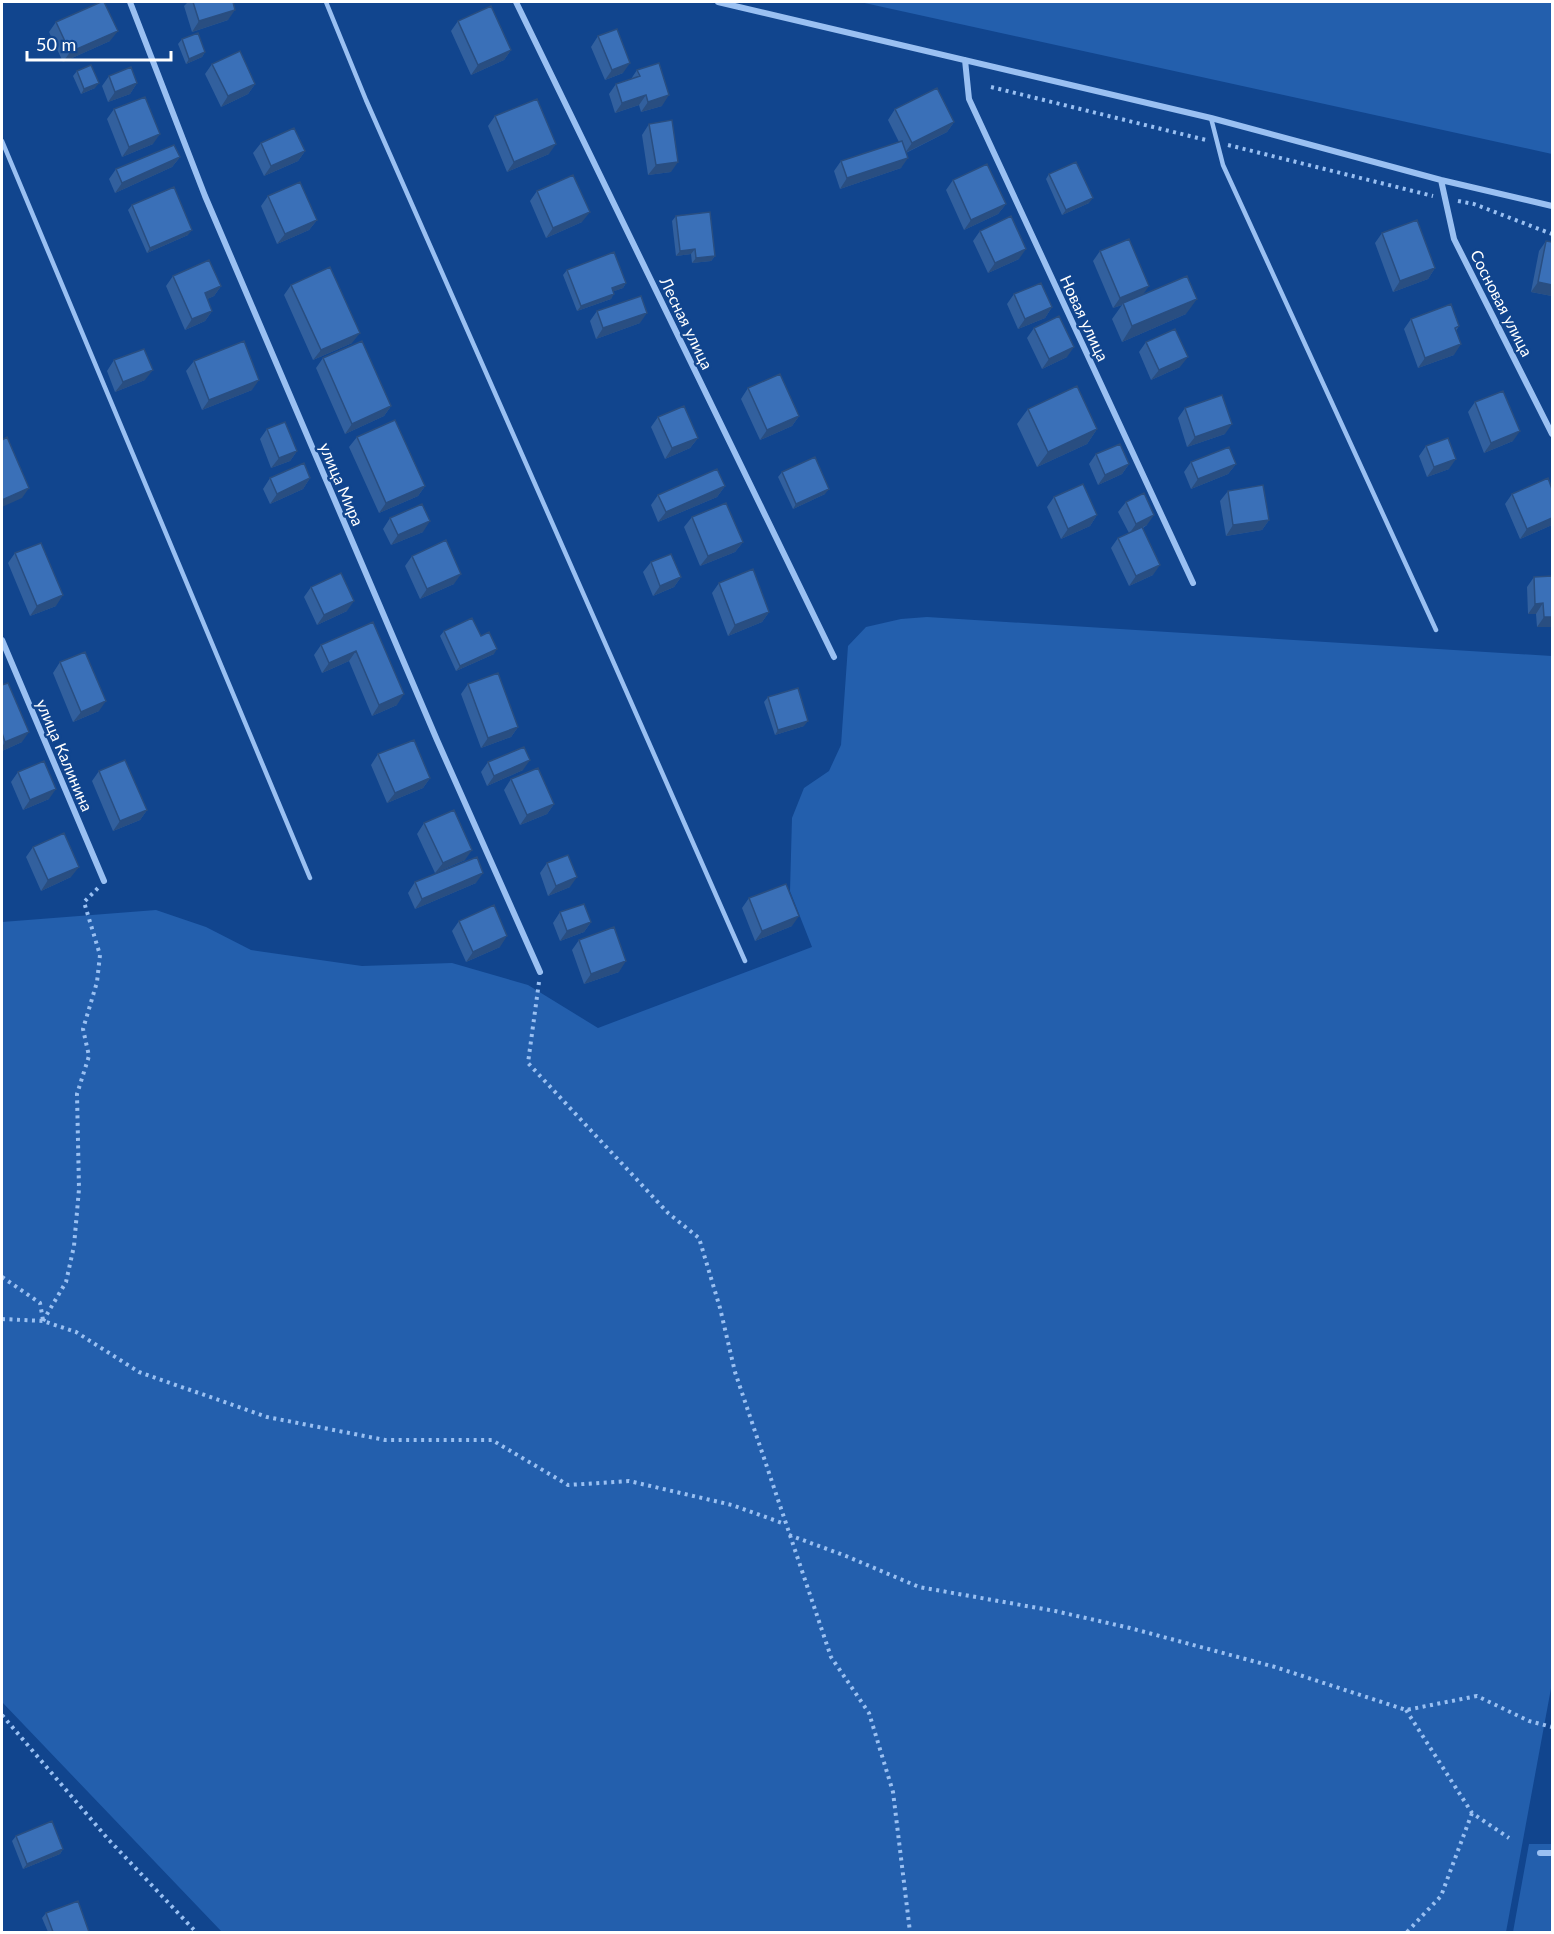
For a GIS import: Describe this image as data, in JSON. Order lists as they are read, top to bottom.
{
  "streets": {
    "street": [
      "Сосновая улица",
      "Новая улица",
      "Лесная улица",
      "улица Мира",
      "улица Калинина"
    ]
  },
  "scale_bar": "50 m"
}
